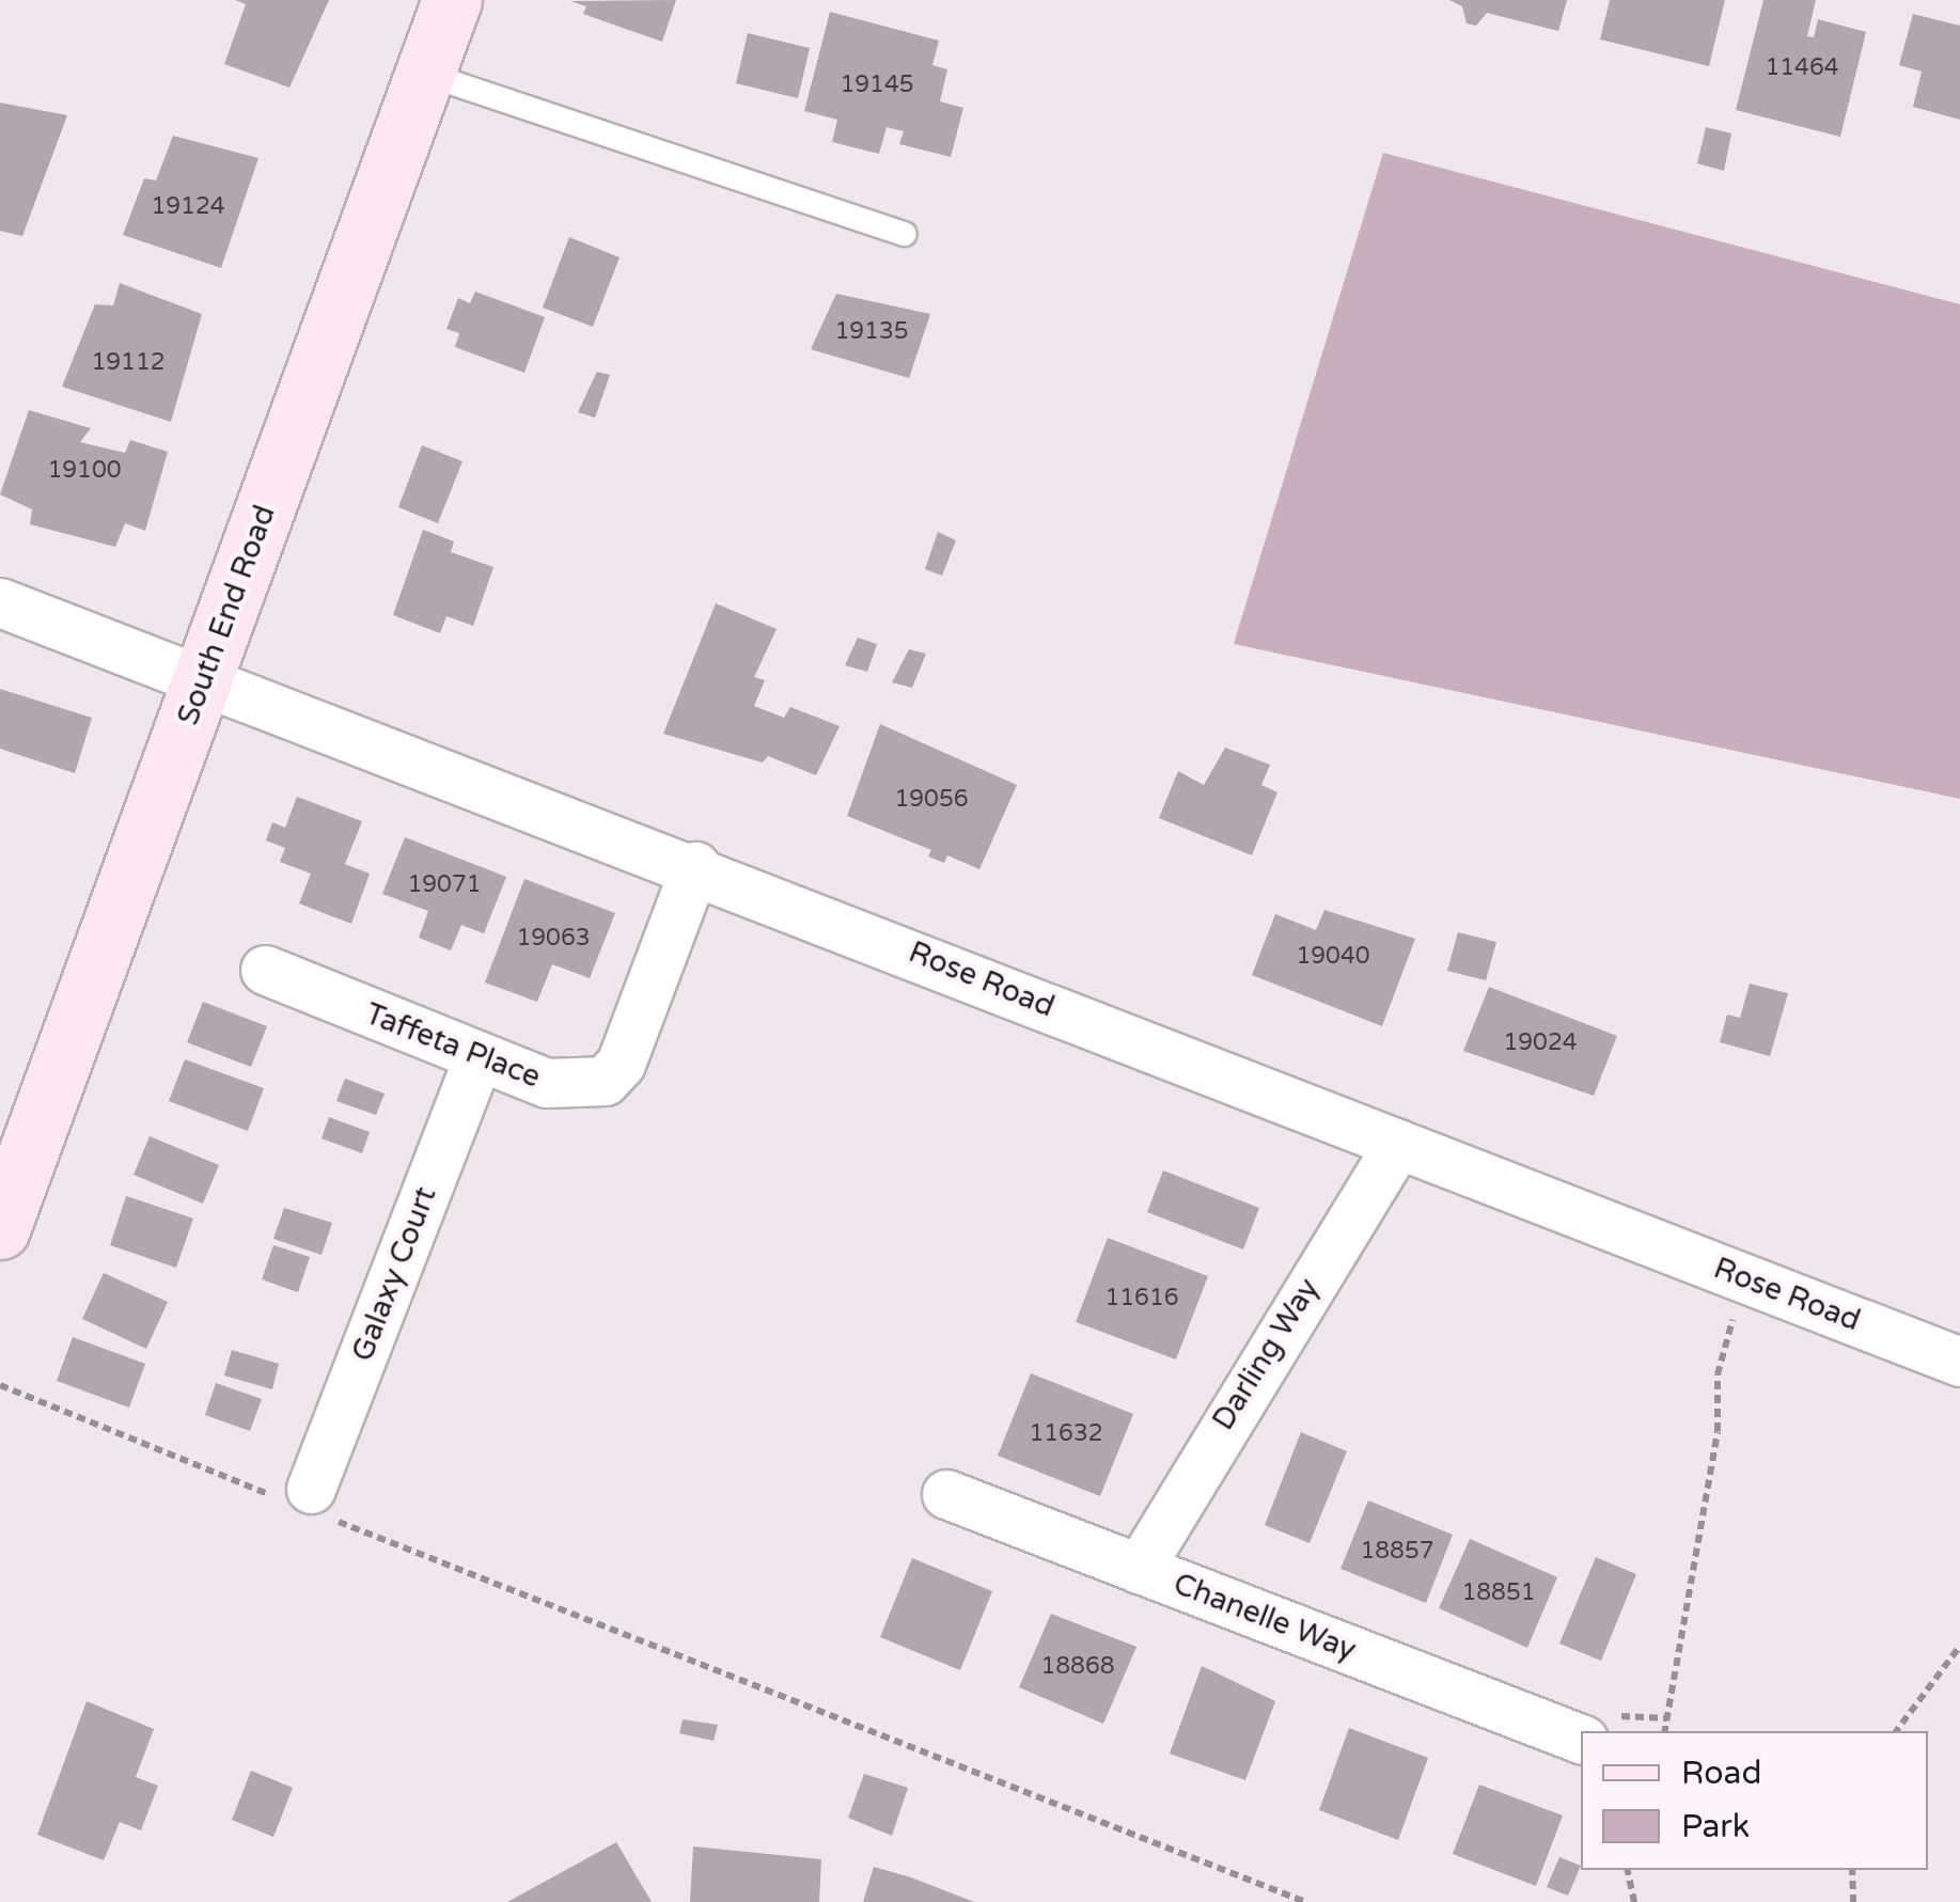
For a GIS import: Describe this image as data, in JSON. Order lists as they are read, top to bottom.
{
  "streets": {
    "main road": ["South End Road"],
    "street": [
      "Rose Road",
      "Taffeta Place",
      "Galaxy Court",
      "Darling Way",
      "Chanelle Way"
    ]
  },
  "crossings": [
    ["South End Road", "Rose Road"],
    ["Rose Road", "Taffeta Place"],
    ["Rose Road", "Darling Way"],
    ["Taffeta Place", "Galaxy Court"],
    ["Darling Way", "Chanelle Way"]
  ],
  "house_numbers": [
    "11464",
    "19145",
    "19124",
    "19135",
    "19112",
    "19100",
    "19056",
    "19071",
    "19063",
    "19040",
    "19024",
    "11616",
    "11632",
    "18857",
    "18851",
    "18868"
  ],
  "legend": ["Road", "Park"]
}
